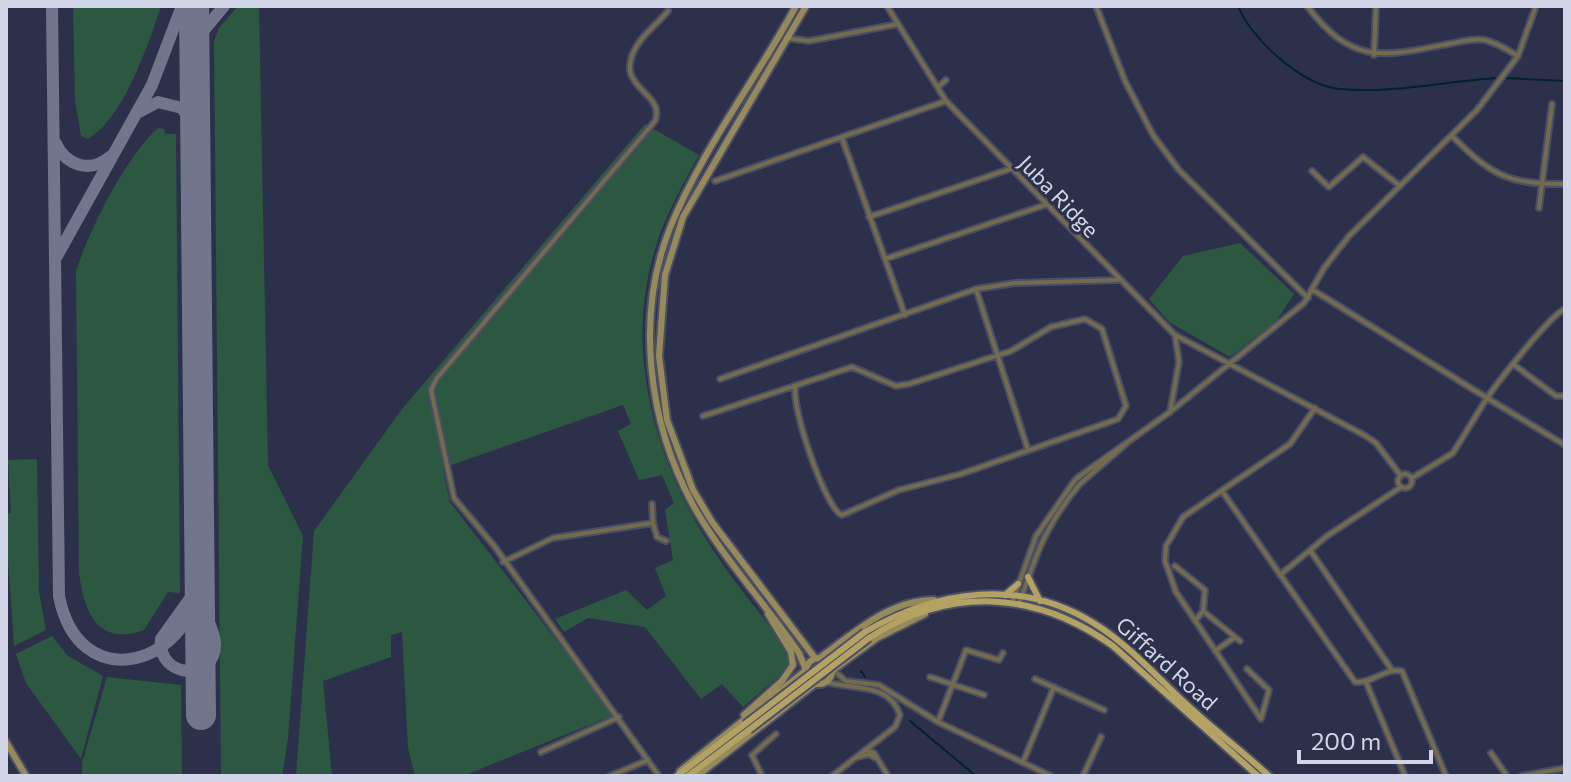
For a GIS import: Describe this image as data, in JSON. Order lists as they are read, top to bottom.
{
  "streets": {
    "main road": ["Giffard Road"],
    "street": ["Juba Ridge"]
  },
  "scale_bar": "200 m"
}
